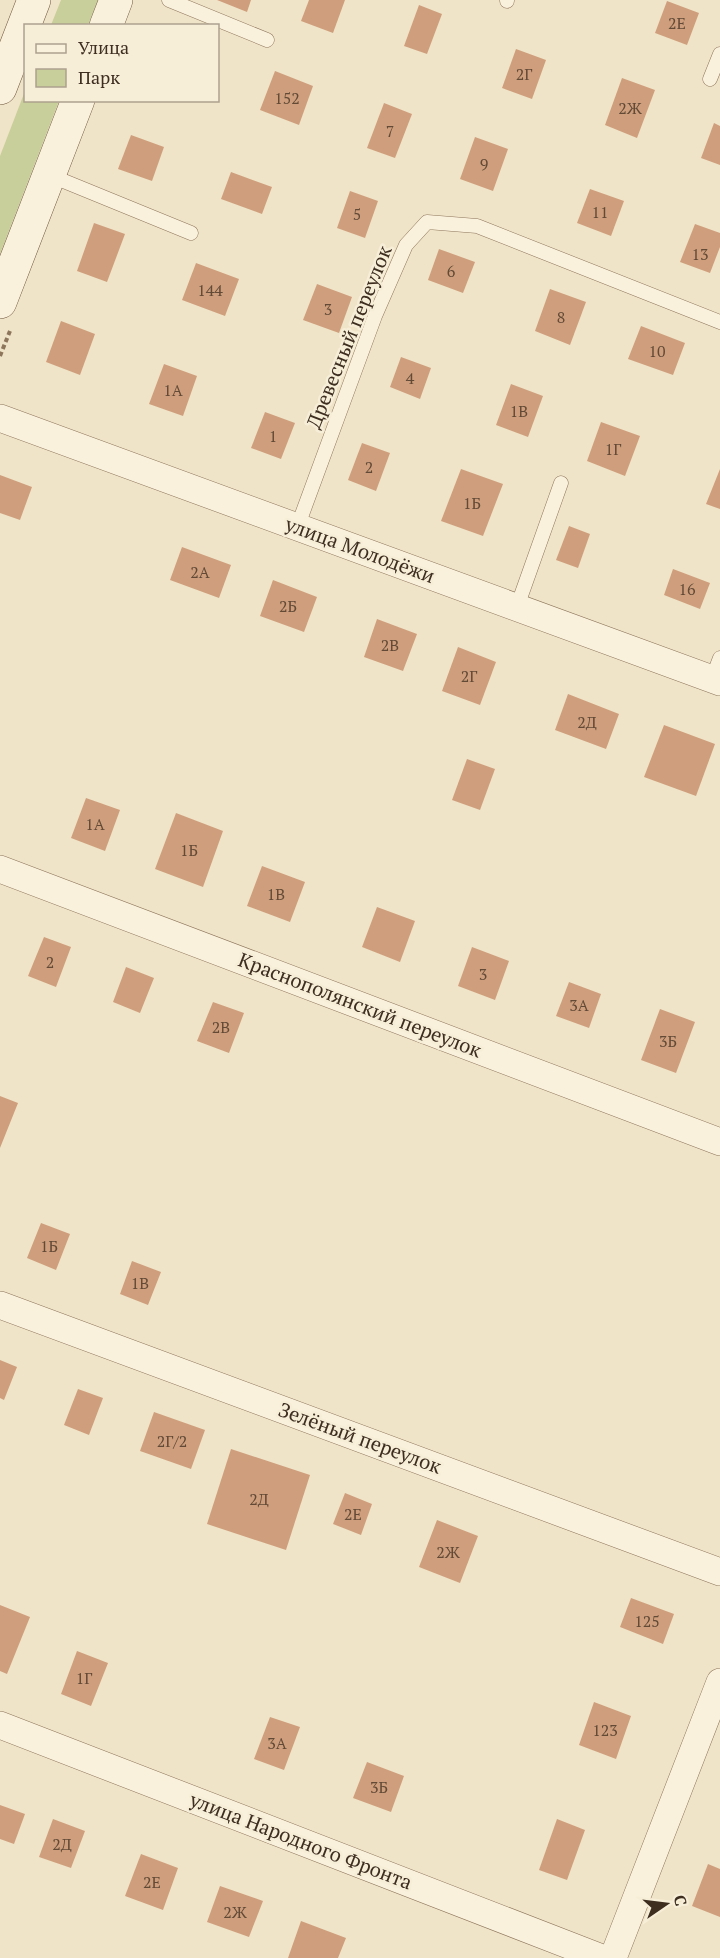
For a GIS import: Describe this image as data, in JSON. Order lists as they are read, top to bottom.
{
  "streets": {
    "street": [
      "улица Молодёжи",
      "Краснополянский переулок",
      "Зелёный переулок",
      "улица Народного Фронта"
    ],
    "lane": ["Древесный переулок"]
  },
  "crossings": [
    ["Древесный переулок", "улица Молодёжи"]
  ],
  "house_numbers": [
    "2Е",
    "2Г",
    "152",
    "2Ж",
    "7",
    "9",
    "11",
    "5",
    "13",
    "6",
    "144",
    "3",
    "8",
    "10",
    "4",
    "1А",
    "1В",
    "1",
    "1Г",
    "2",
    "1Б",
    "2А",
    "16",
    "2Б",
    "2В",
    "2Г",
    "2Д",
    "1А",
    "1Б",
    "1В",
    "2",
    "3",
    "3А",
    "2В",
    "3Б",
    "1Б",
    "1В",
    "2Г/2",
    "2Д",
    "2Е",
    "2Ж",
    "125",
    "1Г",
    "123",
    "3А",
    "3Б",
    "2Д",
    "2Е",
    "2Ж"
  ],
  "legend": ["Улица", "Парк"],
  "north": "right"
}
